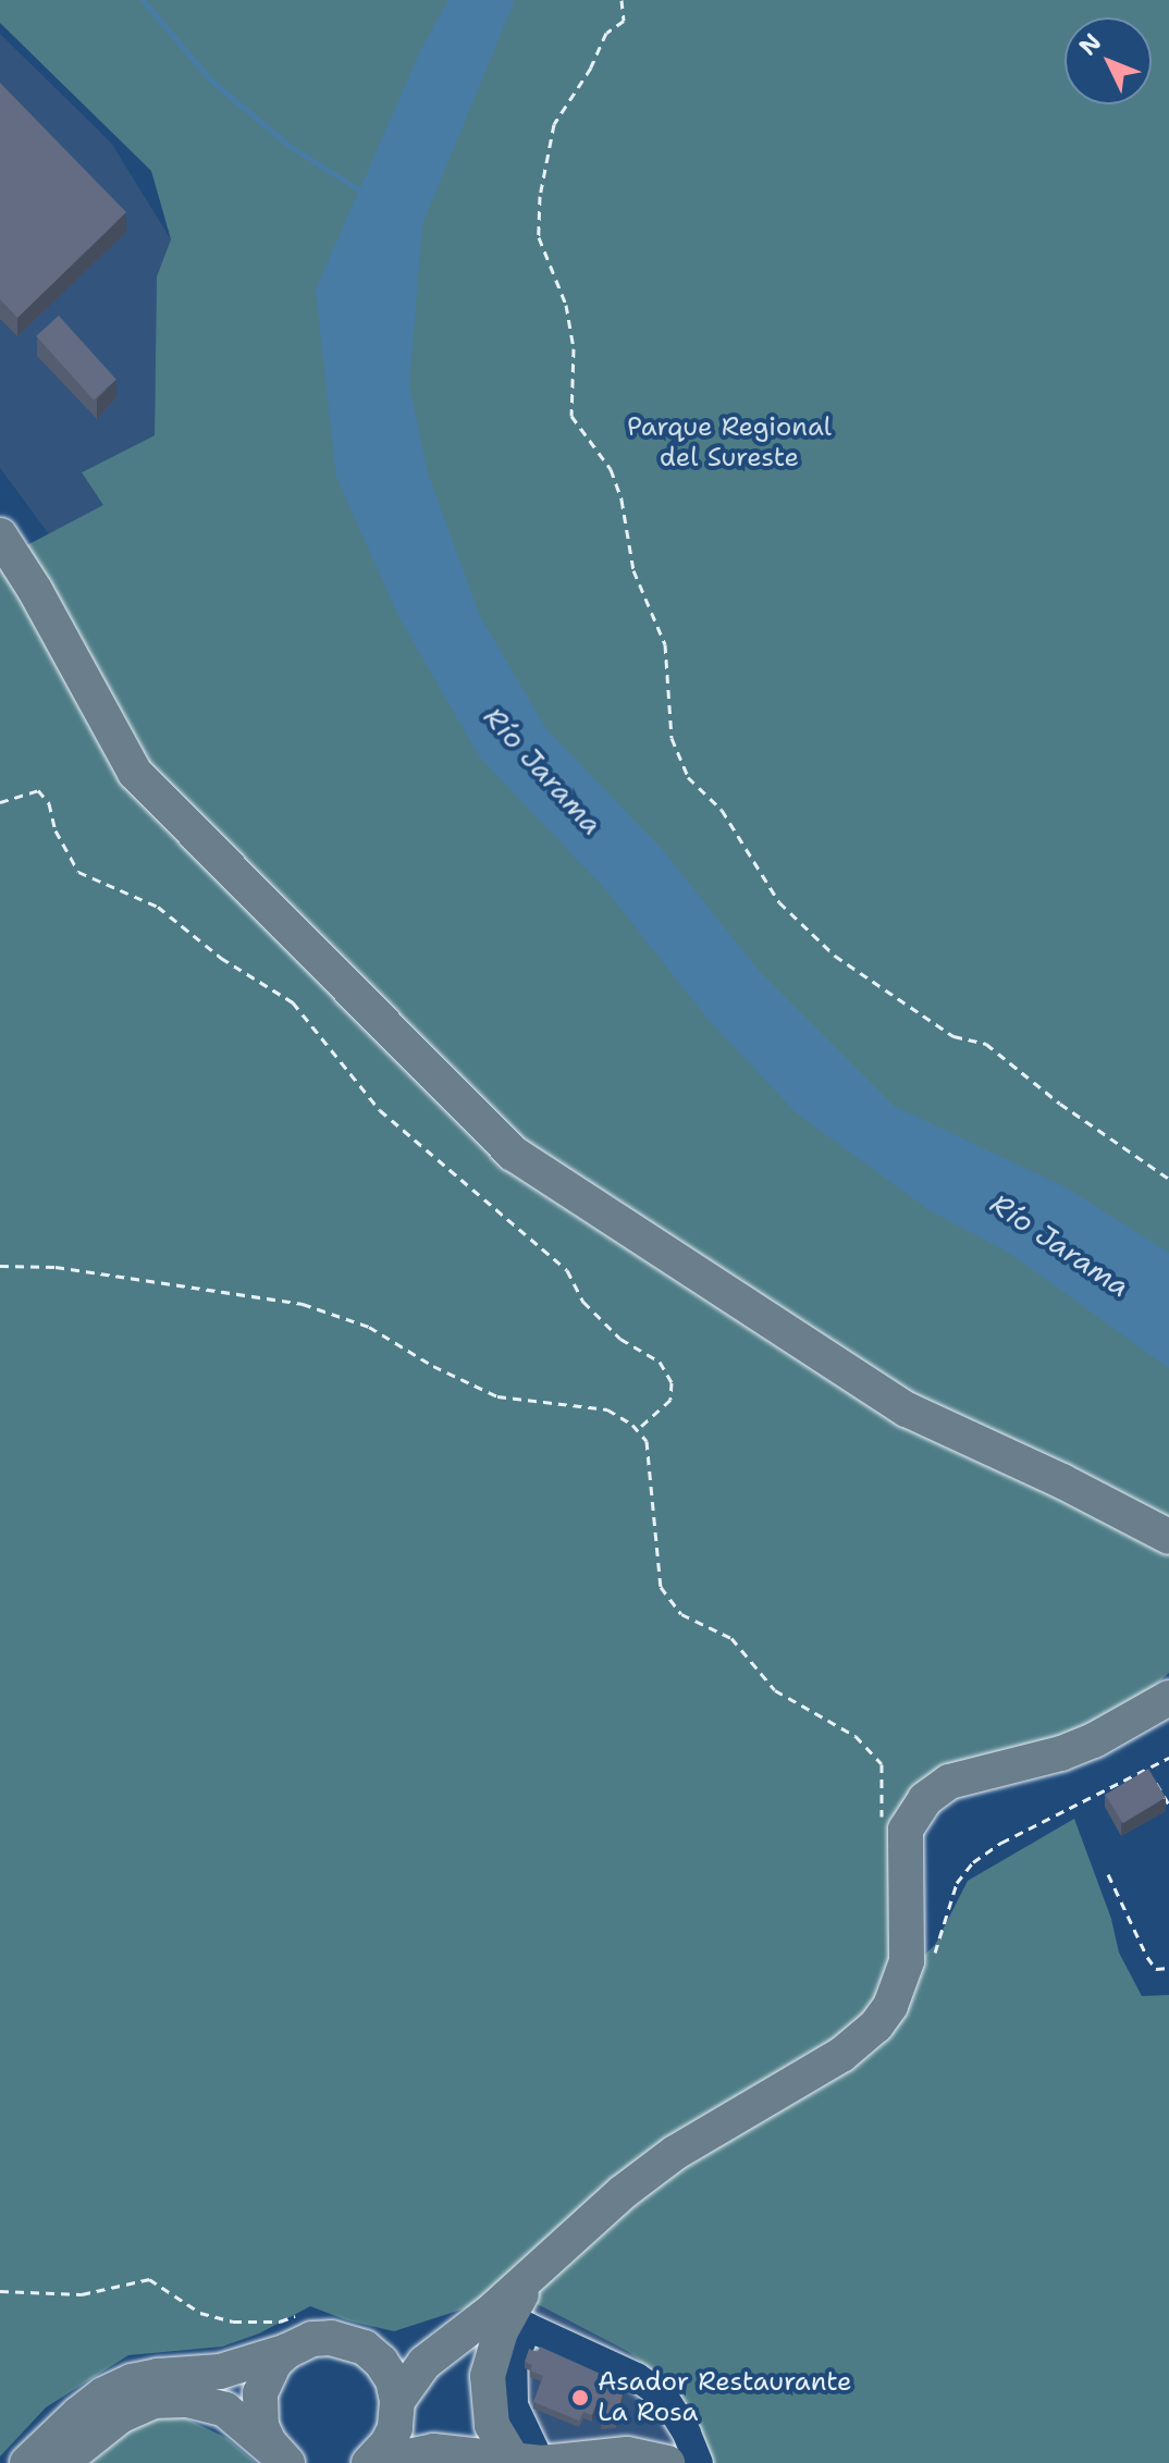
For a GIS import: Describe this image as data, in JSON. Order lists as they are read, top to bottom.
{
  "water": ["Río Jarama"],
  "parks": ["Parque Regional del Sureste"],
  "places": ["Asador Restaurante La Rosa"],
  "north": "top left"
}
